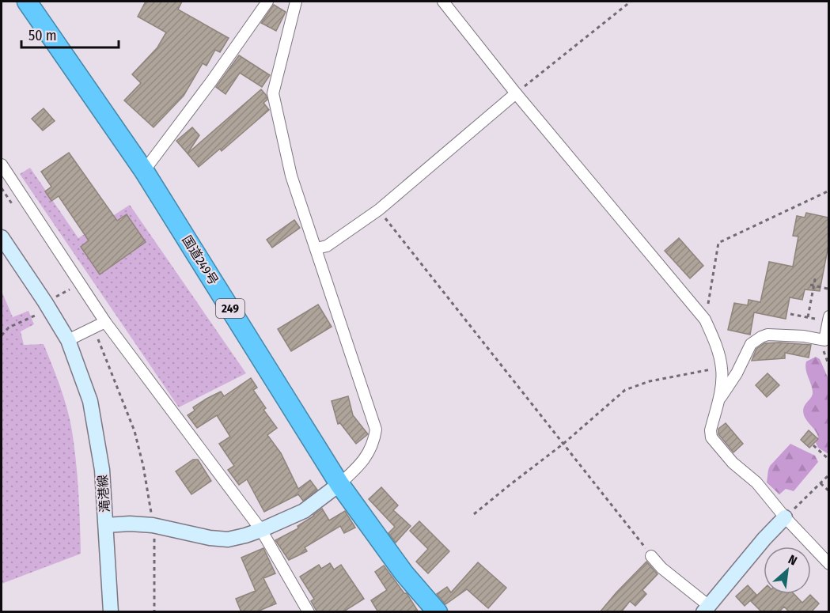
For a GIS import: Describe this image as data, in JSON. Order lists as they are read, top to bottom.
{
  "streets": {
    "highway": ["国道249号", "249"],
    "main road": ["滝港線"]
  },
  "crossings": [
    ["国道249号", "滝港線"]
  ],
  "scale_bar": "50 m",
  "north": "top right"
}
